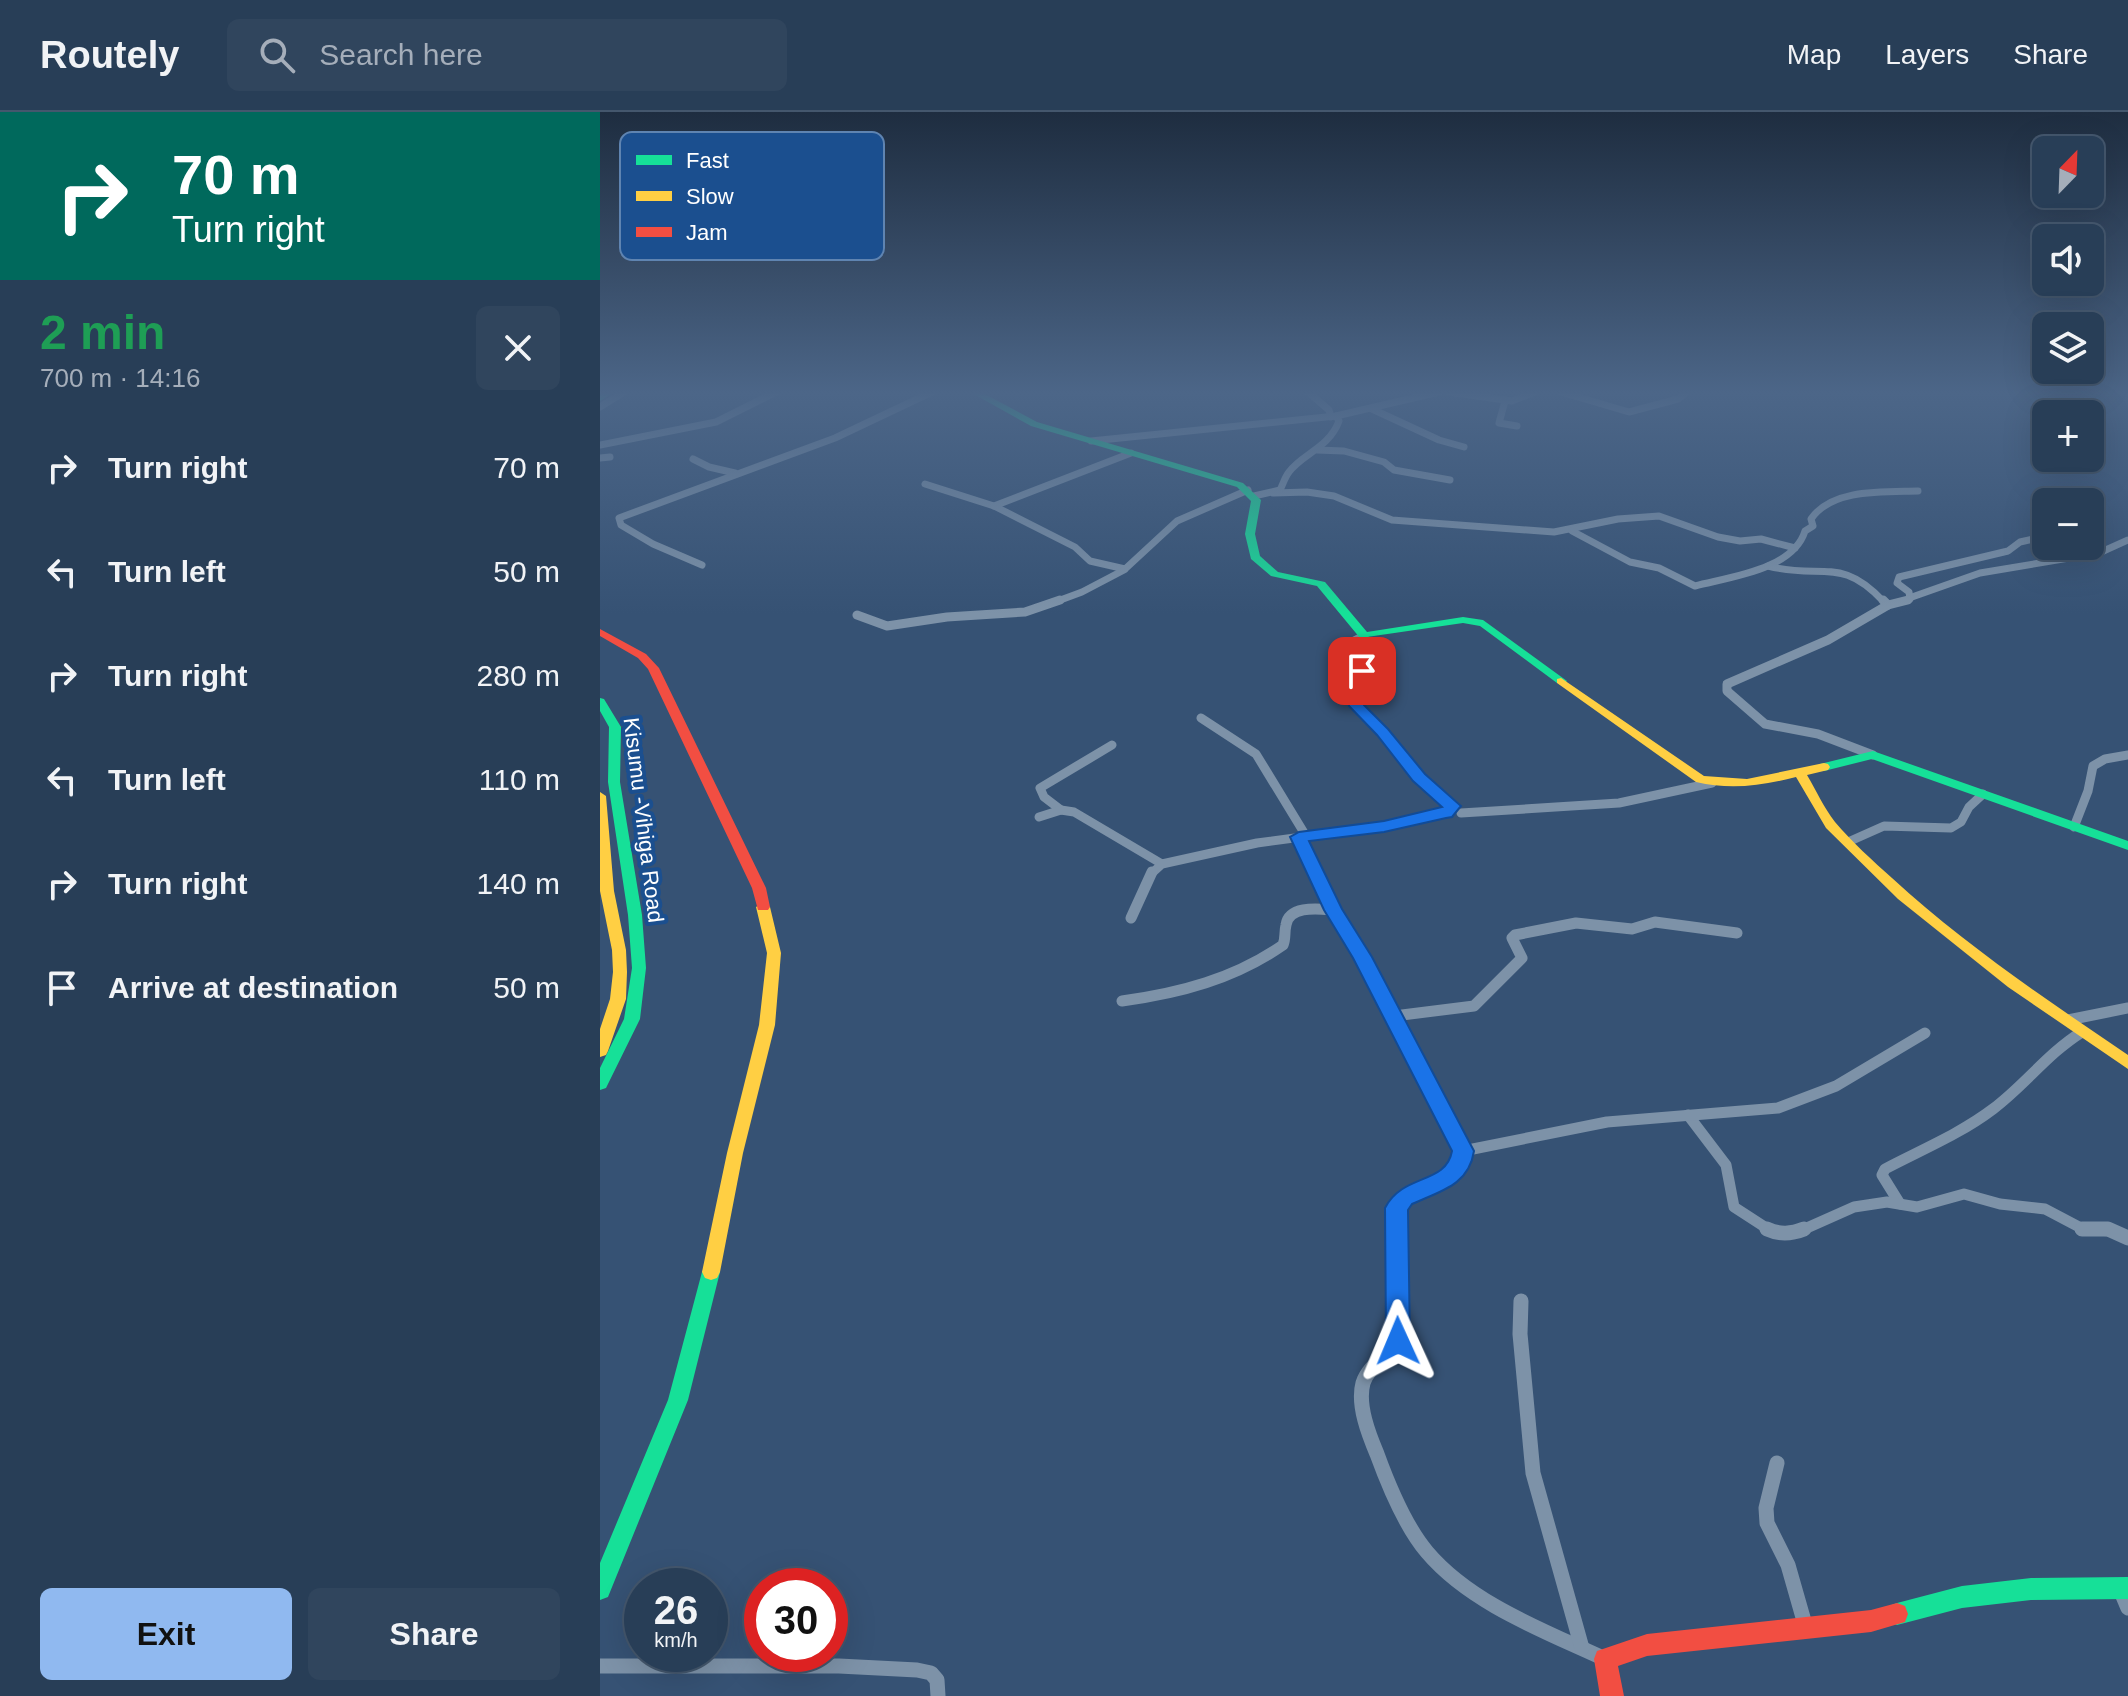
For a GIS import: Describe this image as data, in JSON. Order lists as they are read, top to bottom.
{
  "streets": {
    "main road": ["Kisumu -Vihiga Road"]
  },
  "legend": ["Fast", "Slow", "Jam"],
  "north": "top right",
  "page": {
    "header": "Routely",
    "search": "Search here",
    "nav": ["Map", "Layers", "Share"],
    "turn": ["70 m", "Turn right"],
    "map_buttons": ["+", "−"],
    "heading": ["2 min", "700 m · 14:16"],
    "list": [
      {
        "name": "Turn right",
        "value": "70 m"
      },
      {
        "name": "Turn left",
        "value": "50 m"
      },
      {
        "name": "Turn right",
        "value": "280 m"
      },
      {
        "name": "Turn left",
        "value": "110 m"
      },
      {
        "name": "Turn right",
        "value": "140 m"
      },
      {
        "name": "Arrive at destination",
        "value": "50 m"
      }
    ],
    "speed": "26 km/h",
    "limit": "30",
    "buttons": ["Exit", "Share"]
  }
}
